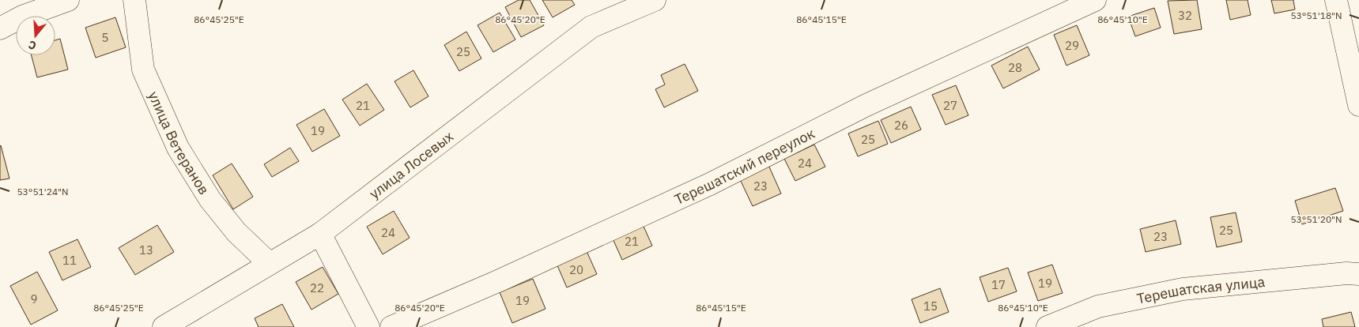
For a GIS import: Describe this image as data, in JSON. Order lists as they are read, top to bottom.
{
  "streets": {
    "street": [
      "улица Ветеранов",
      "улица Лосевых",
      "Терешатский переулок",
      "Терешатская улица"
    ]
  },
  "crossings": [
    ["улица Ветеранов", "улица Лосевых"]
  ],
  "house_numbers": [
    "32",
    "5",
    "29",
    "25",
    "28",
    "21",
    "27",
    "26",
    "19",
    "25",
    "24",
    "23",
    "25",
    "24",
    "23",
    "21",
    "13",
    "11",
    "20",
    "19",
    "17",
    "22",
    "9",
    "19",
    "15"
  ],
  "north": "bottom",
  "coordinates": [
    "53°51'18\"N",
    "86°45'25\"E",
    "86°45'20\"E",
    "86°45'15\"E",
    "86°45'10\"E",
    "53°51'24\"N",
    "53°51'20\"N"
  ]
}
